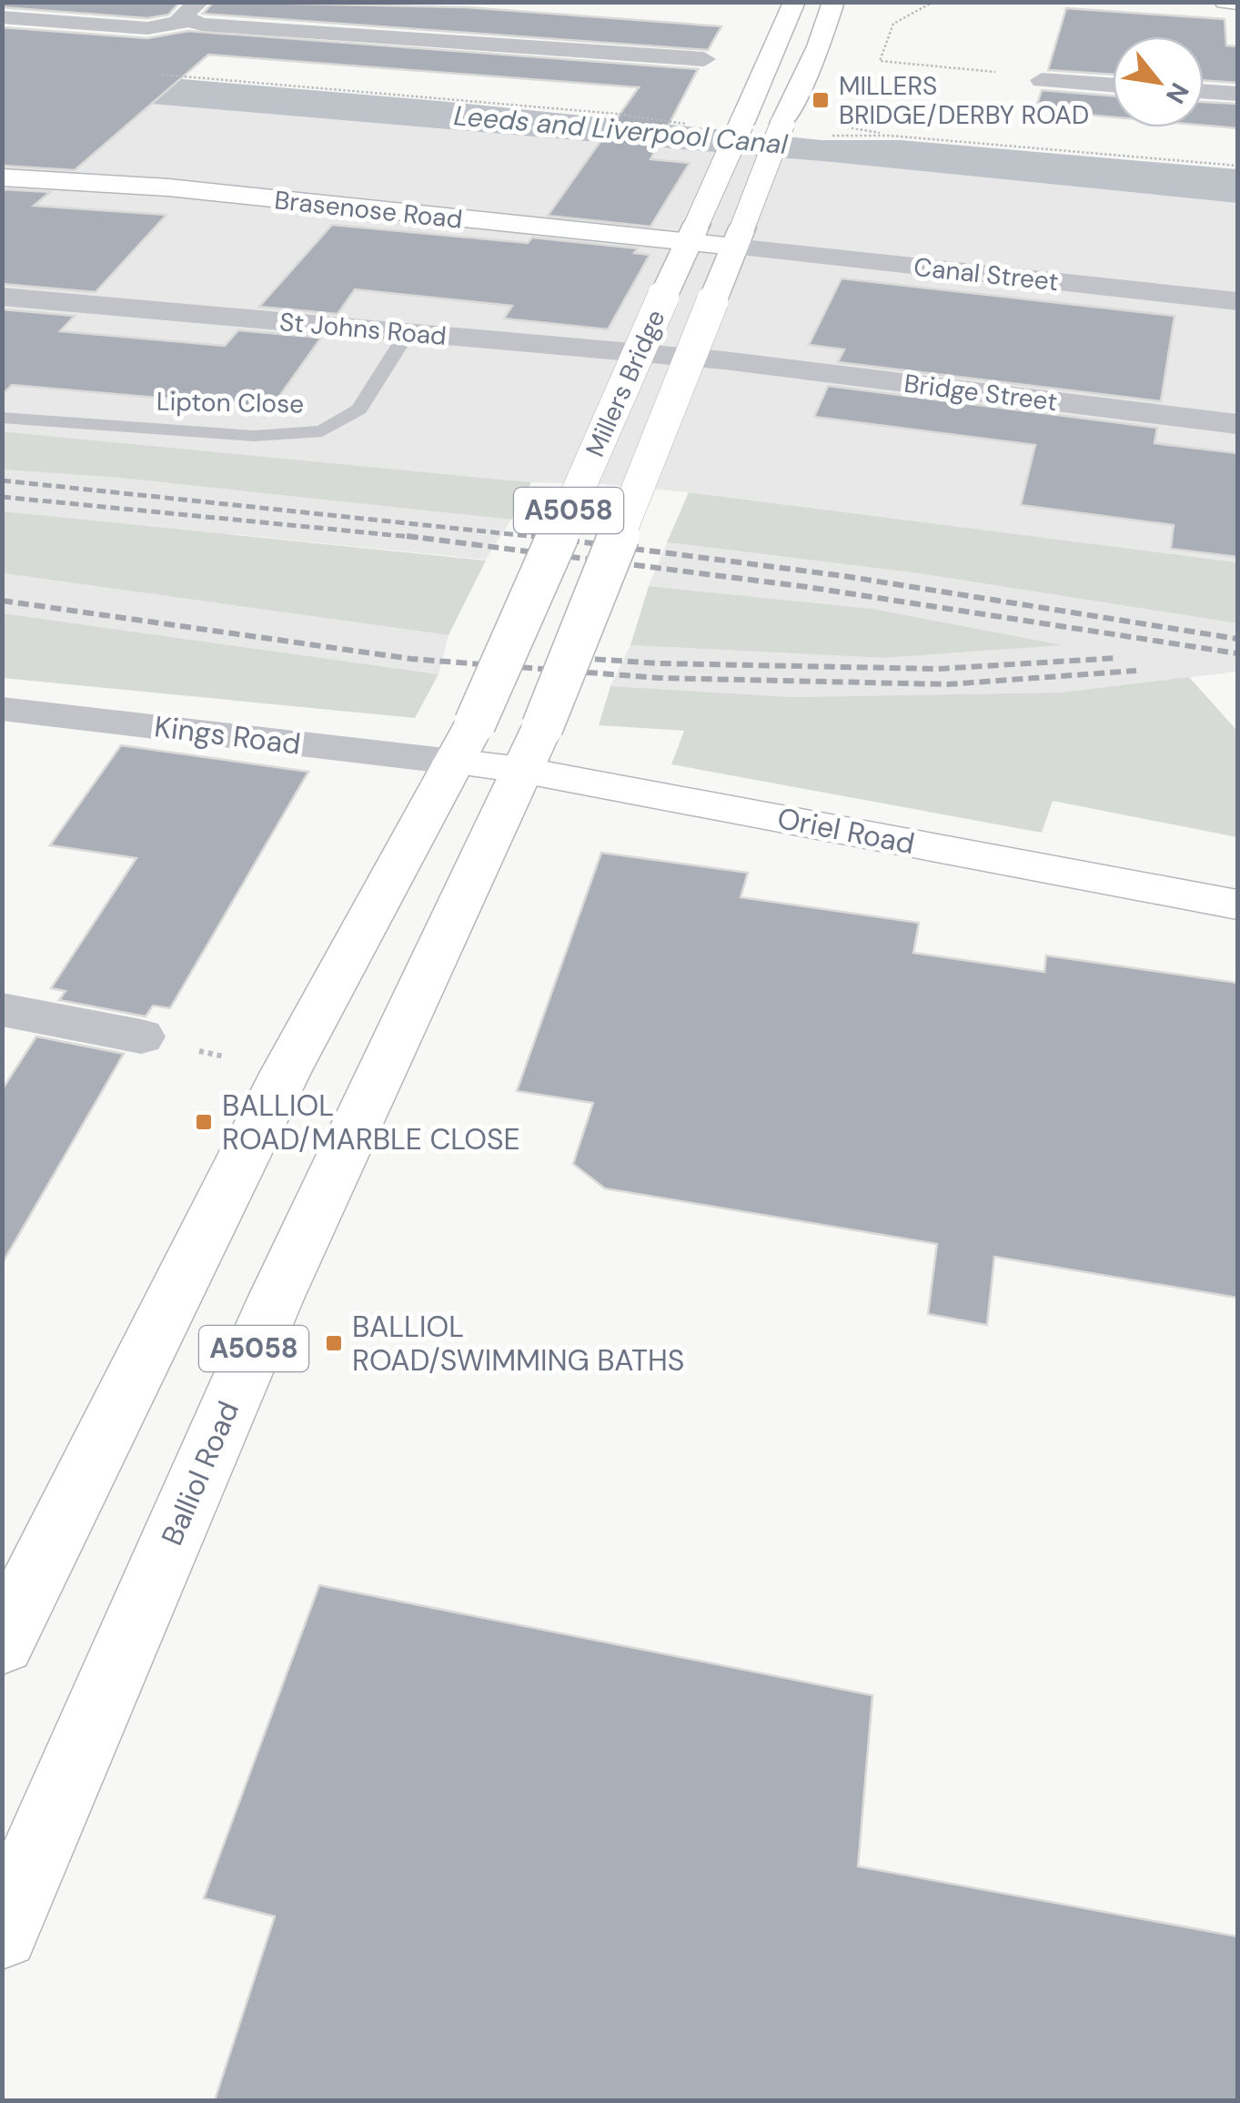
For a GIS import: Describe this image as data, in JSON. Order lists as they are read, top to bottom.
{
  "streets": {
    "main road": [
      "Brasenose Road",
      "Millers Bridge",
      "A5058",
      "Oriel Road",
      "Balliol Road"
    ],
    "street": [
      "Canal Street",
      "St Johns Road",
      "Bridge Street",
      "Kings Road"
    ],
    "lane": ["Lipton Close"]
  },
  "crossings": [
    ["Brasenose Road", "Canal Street"],
    ["Brasenose Road", "Millers Bridge"],
    ["Canal Street", "Millers Bridge"],
    ["St Johns Road", "Bridge Street"],
    ["St Johns Road", "Lipton Close"],
    ["Millers Bridge", "A5058"],
    ["Millers Bridge", "Kings Road"],
    ["Millers Bridge", "Oriel Road"],
    ["Millers Bridge", "Balliol Road"],
    ["A5058", "Kings Road"],
    ["A5058", "Oriel Road"],
    ["Kings Road", "Oriel Road"],
    ["Oriel Road", "Balliol Road"]
  ],
  "water": ["Leeds and Liverpool Canal"],
  "places": {
    "transit": ["MILLERS BRIDGE/DERBY ROAD", "BALLIOL ROAD/MARBLE CLOSE", "BALLIOL ROAD/SWIMMING BATHS"]
  },
  "north": "bottom right"
}
